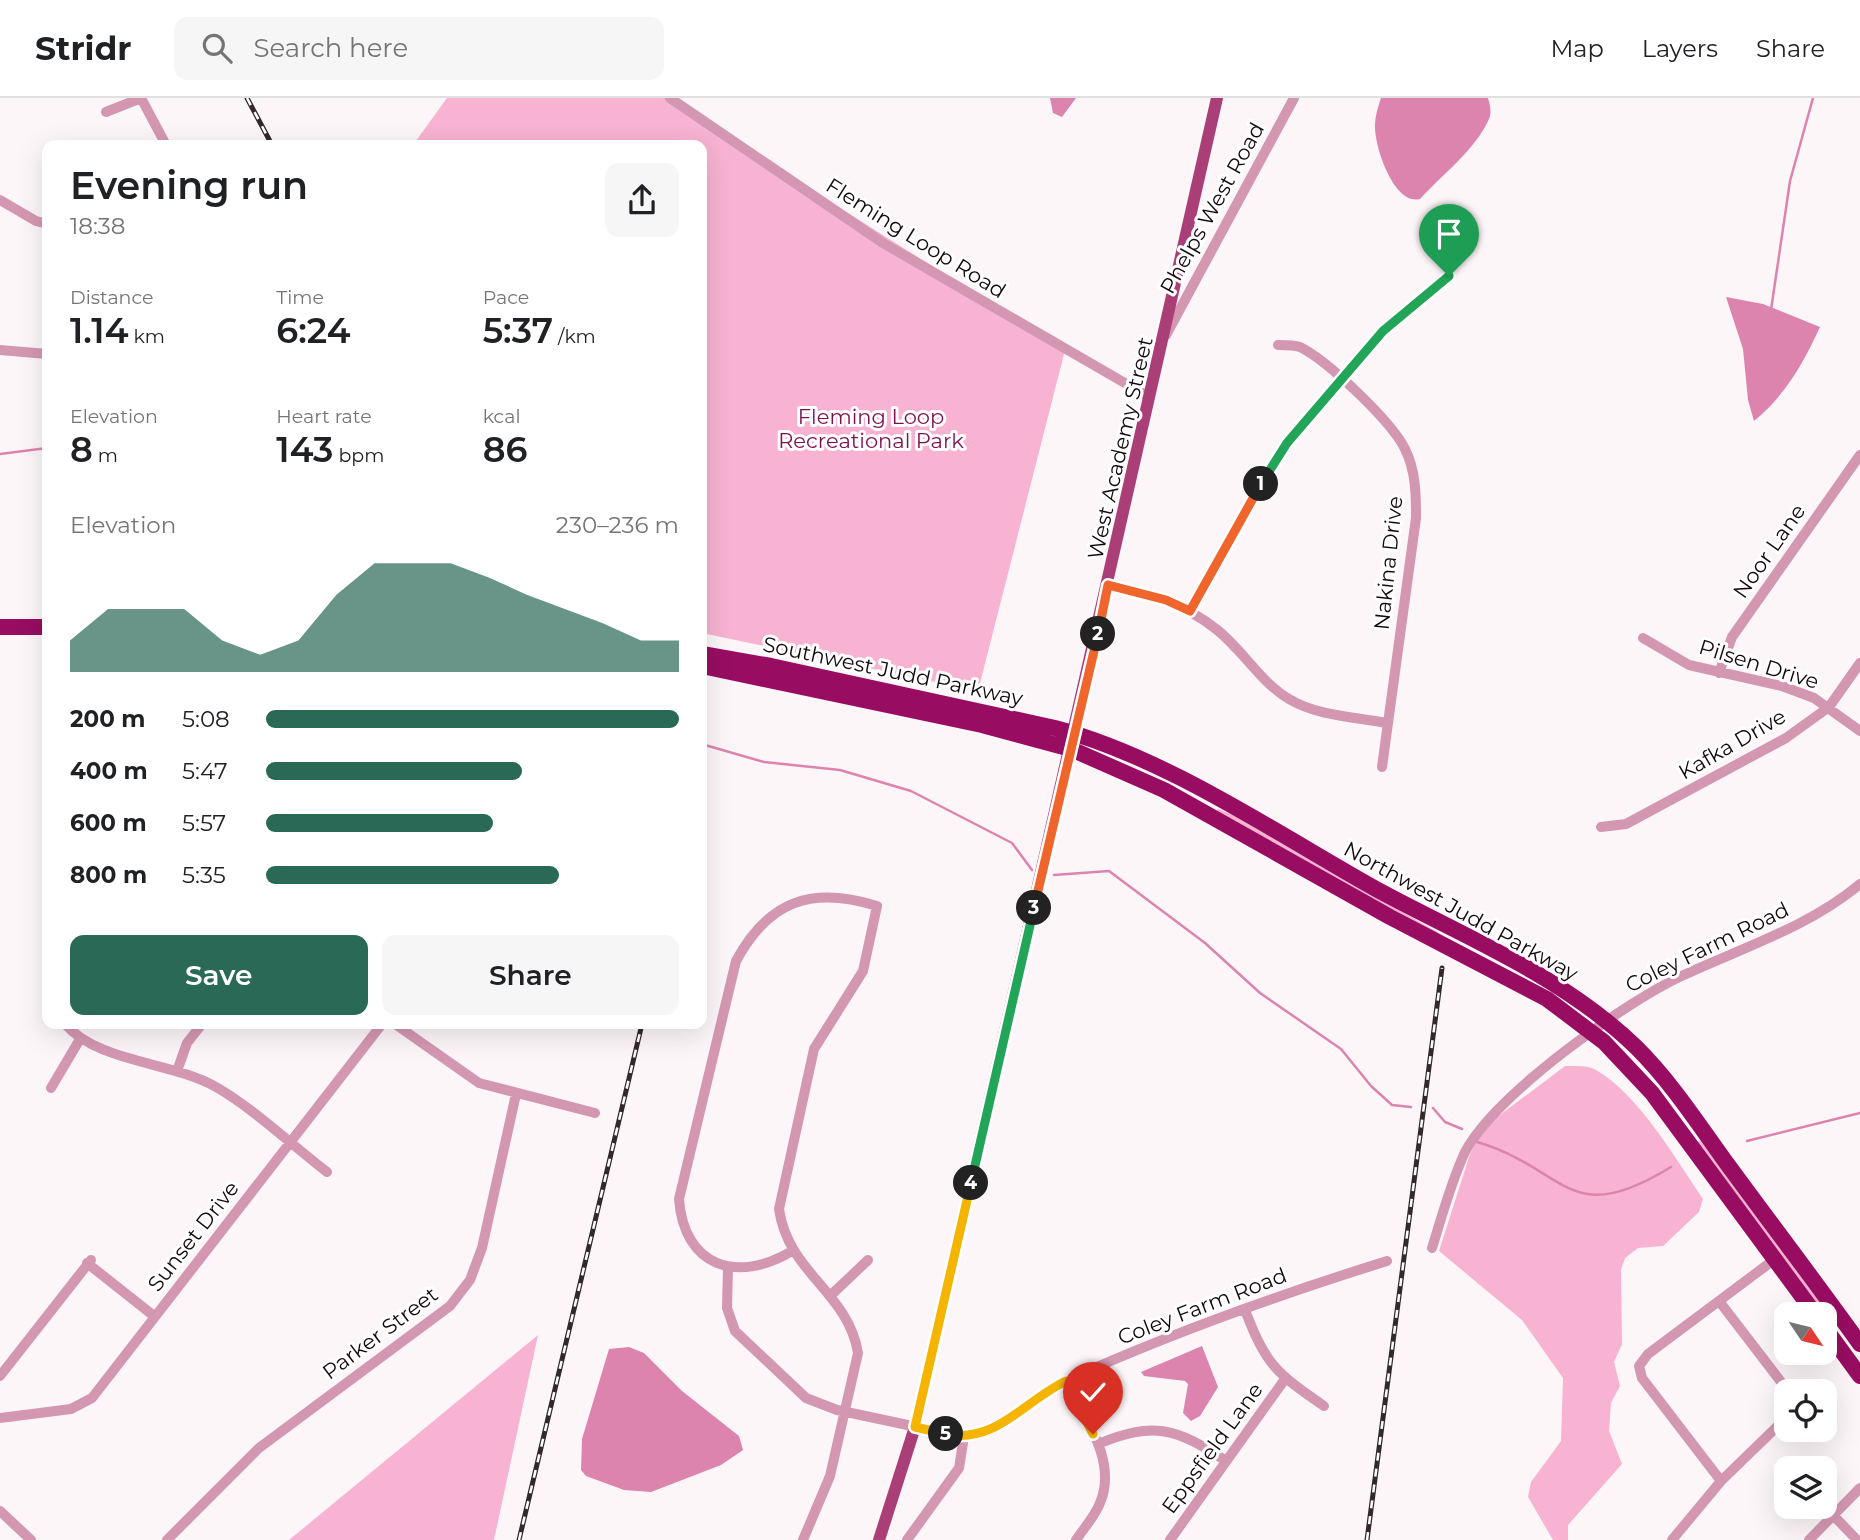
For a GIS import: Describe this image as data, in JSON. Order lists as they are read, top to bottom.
{
  "streets": {
    "highway": ["Southwest Judd Parkway", "Northwest Judd Parkway"],
    "main road": ["West Academy Street"],
    "street": [
      "Phelps West Road",
      "Fleming Loop Road",
      "Noor Lane",
      "Nakina Drive",
      "Pilsen Drive",
      "Kafka Drive",
      "Coley Farm Road",
      "Sunset Drive",
      "Parker Street",
      "Eppsfield Lane"
    ]
  },
  "crossings": [
    ["Phelps West Road", "West Academy Street"],
    ["Fleming Loop Road", "West Academy Street"],
    ["West Academy Street", "Southwest Judd Parkway"],
    ["West Academy Street", "Northwest Judd Parkway"],
    ["West Academy Street", "Coley Farm Road"],
    ["Noor Lane", "Pilsen Drive"],
    ["Pilsen Drive", "Kafka Drive"],
    ["Southwest Judd Parkway", "Northwest Judd Parkway"],
    ["Northwest Judd Parkway", "Coley Farm Road"]
  ],
  "parks": ["Fleming Loop Recreational Park"],
  "north": "bottom right",
  "page": {
    "header": "Stridr",
    "search": "Search here",
    "nav": ["Map", "Layers", "Share"],
    "heading": ["Evening run", "18:38"],
    "stats": [
      ["Distance", "1.14 km"],
      ["Time", "6:24"],
      ["Pace", "5:37 /km"],
      ["Elevation", "8 m"],
      ["Heart rate", "143 bpm"],
      ["kcal", "86"]
    ],
    "pins": [
      "1",
      "2",
      "3",
      "4",
      "5"
    ],
    "chart": ["Elevation", "230–236 m"],
    "list": [
      {
        "name": "200 m",
        "note": "5:08"
      },
      {
        "name": "400 m",
        "note": "5:47"
      },
      {
        "name": "600 m",
        "note": "5:57"
      },
      {
        "name": "800 m",
        "note": "5:35"
      }
    ],
    "buttons": ["Save", "Share"]
  }
}
